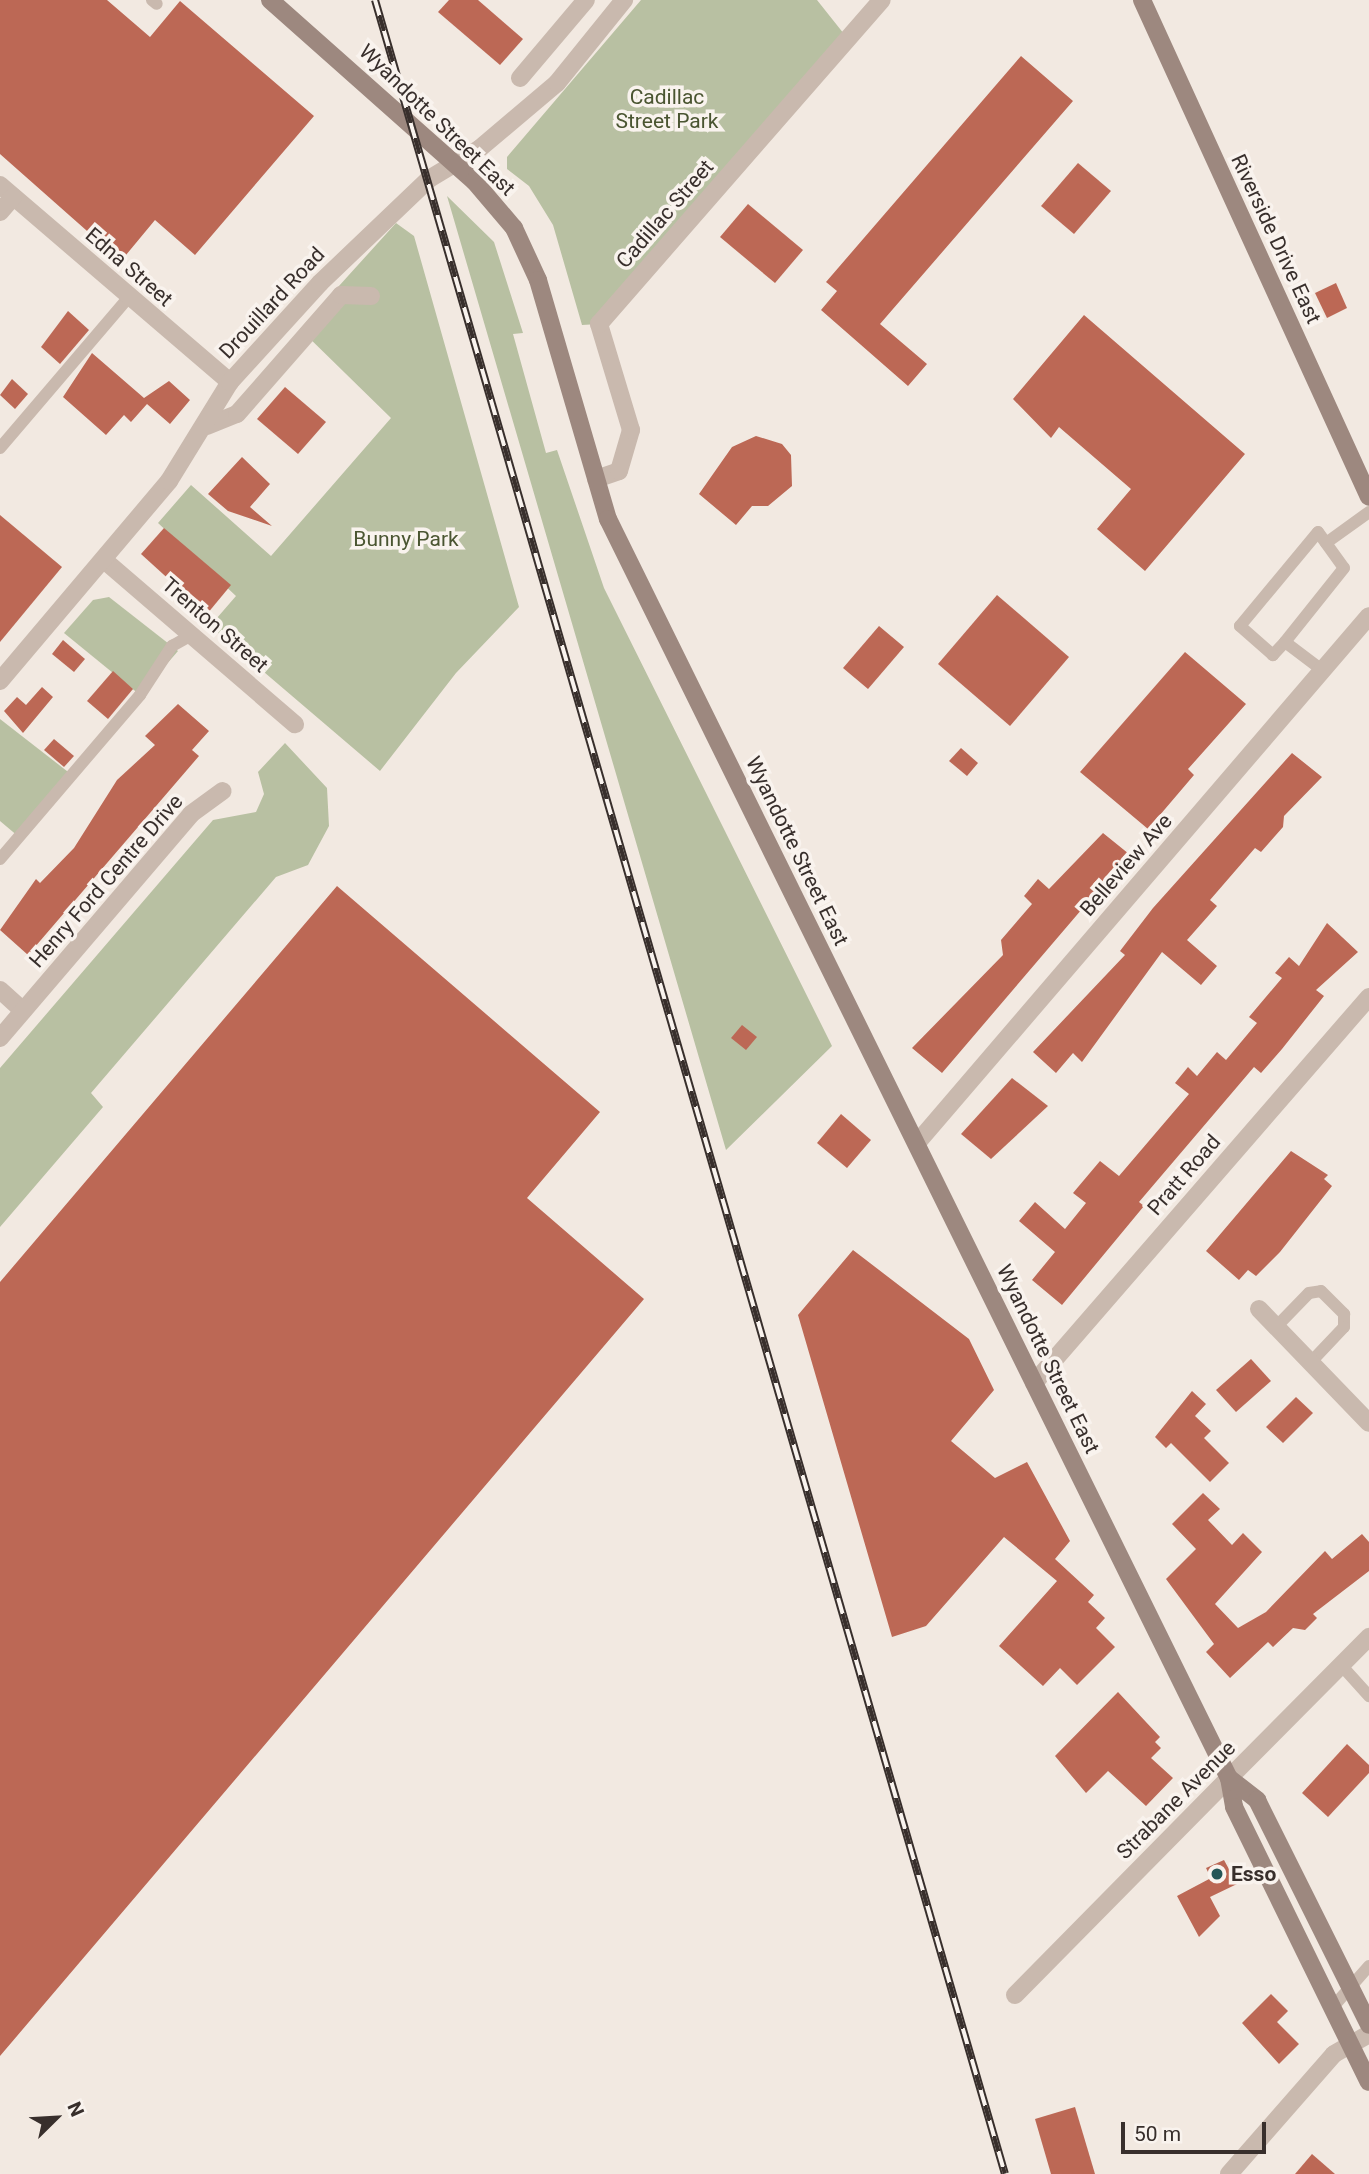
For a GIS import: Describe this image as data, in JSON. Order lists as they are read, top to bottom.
{
  "streets": {
    "main road": ["Wyandotte Street East", "Riverside Drive East"],
    "street": [
      "Cadillac Street",
      "Edna Street",
      "Drouillard Road",
      "Trenton Street",
      "Belleview Ave",
      "Henry Ford Centre Drive",
      "Pratt Road",
      "Strabane Avenue"
    ]
  },
  "crossings": [
    ["Wyandotte Street East", "Cadillac Street"],
    ["Wyandotte Street East", "Drouillard Road"],
    ["Wyandotte Street East", "Belleview Ave"],
    ["Wyandotte Street East", "Pratt Road"],
    ["Wyandotte Street East", "Strabane Avenue"],
    ["Edna Street", "Drouillard Road"],
    ["Drouillard Road", "Trenton Street"]
  ],
  "parks": ["Cadillac Street Park", "Bunny Park"],
  "places": ["Esso"],
  "scale_bar": "50 m",
  "north": "top right"
}
